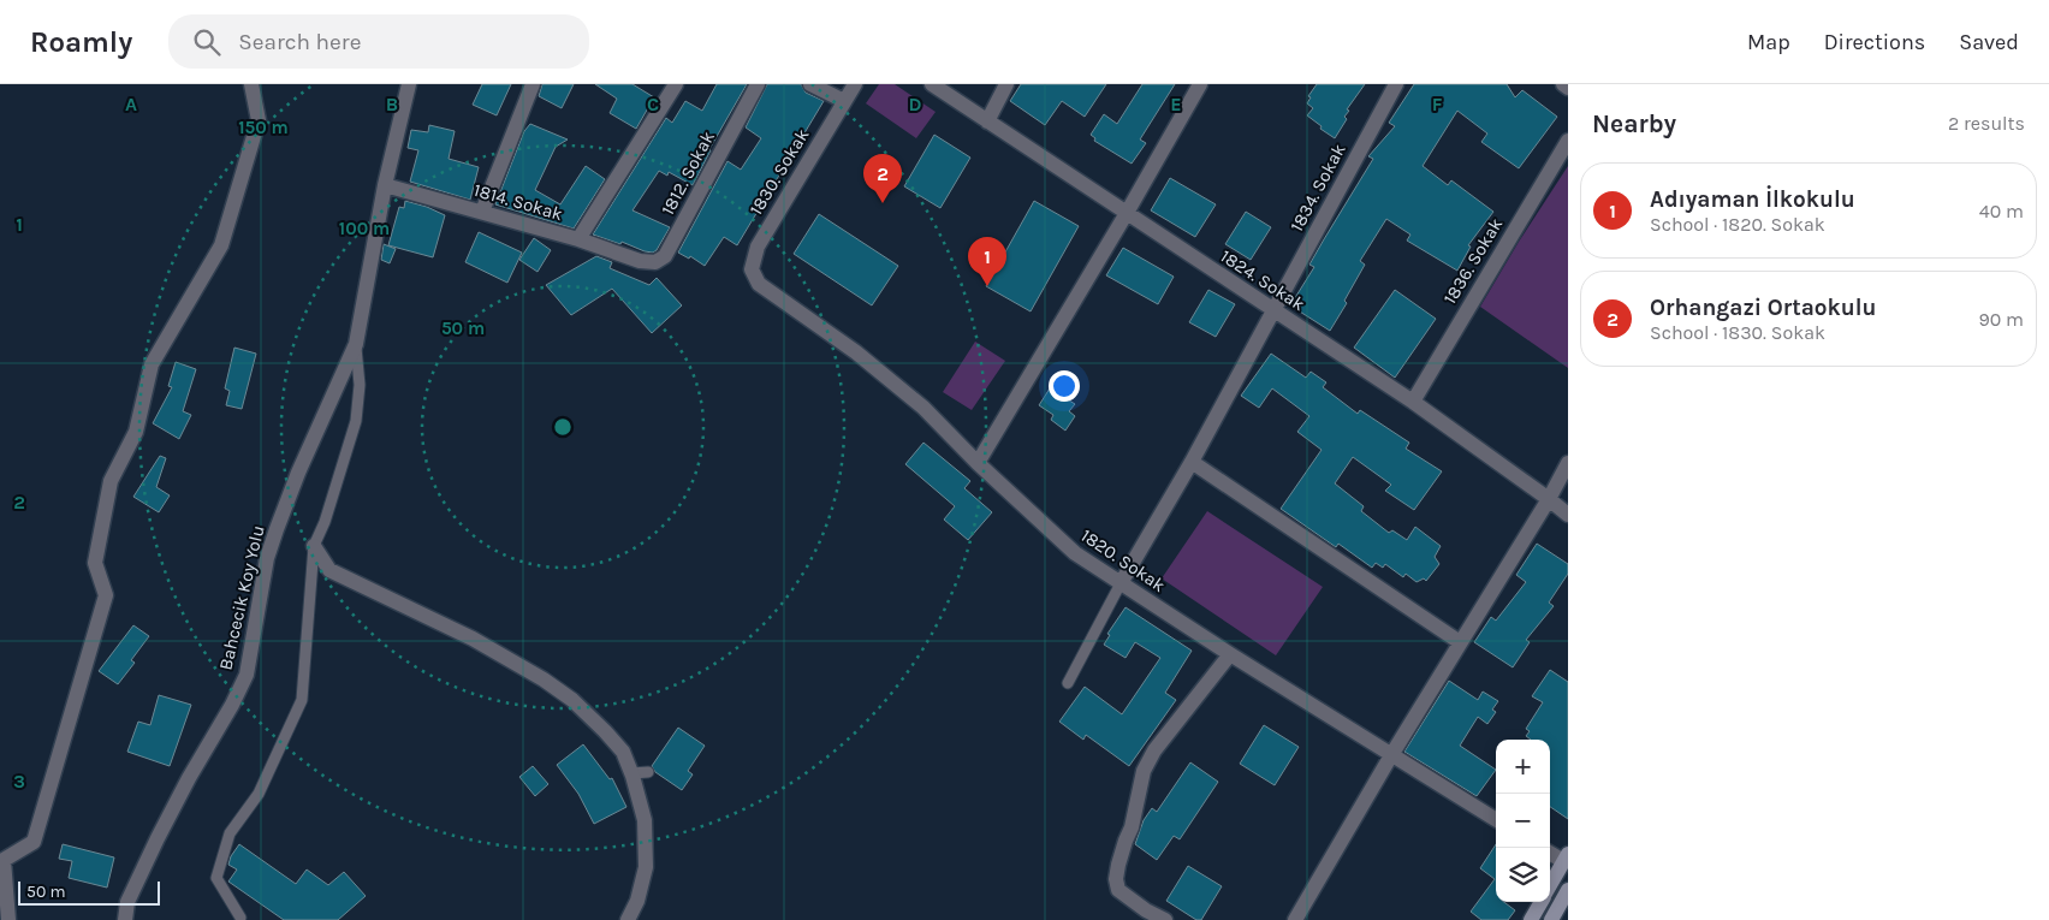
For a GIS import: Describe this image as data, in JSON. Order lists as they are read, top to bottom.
{
  "streets": {
    "street": [
      "1830. Sokak",
      "1812. Sokak",
      "1834. Sokak",
      "1814. Sokak",
      "1836. Sokak",
      "1824. Sokak",
      "1820. Sokak",
      "Bahcecik Koy Yolu"
    ]
  },
  "crossings": [
    ["1830. Sokak", "1820. Sokak"],
    ["1812. Sokak", "1814. Sokak"],
    ["1834. Sokak", "1824. Sokak"],
    ["1834. Sokak", "1820. Sokak"],
    ["1814. Sokak", "Bahcecik Koy Yolu"],
    ["1836. Sokak", "1824. Sokak"]
  ],
  "scale_bar": "50 m",
  "page": {
    "header": "Roamly",
    "search": "Search here",
    "nav": ["Map", "Directions", "Saved"],
    "heading": ["Nearby", "2 results"],
    "pins": ["2", "1"],
    "list": [
      {
        "mark": "1",
        "name": "Adıyaman İlkokulu",
        "note": "School · 1820. Sokak",
        "value": "40 m"
      },
      {
        "mark": "2",
        "name": "Orhangazi Ortaokulu",
        "note": "School · 1830. Sokak",
        "value": "90 m"
      }
    ],
    "map_buttons": ["+", "−"],
    "scale": "50 m"
  },
  "grid": {
    "columns": [
      "A",
      "B",
      "C",
      "D",
      "E",
      "F"
    ],
    "rows": ["1", "2", "3"]
  },
  "rings": ["150 m", "100 m", "50 m"]
}
